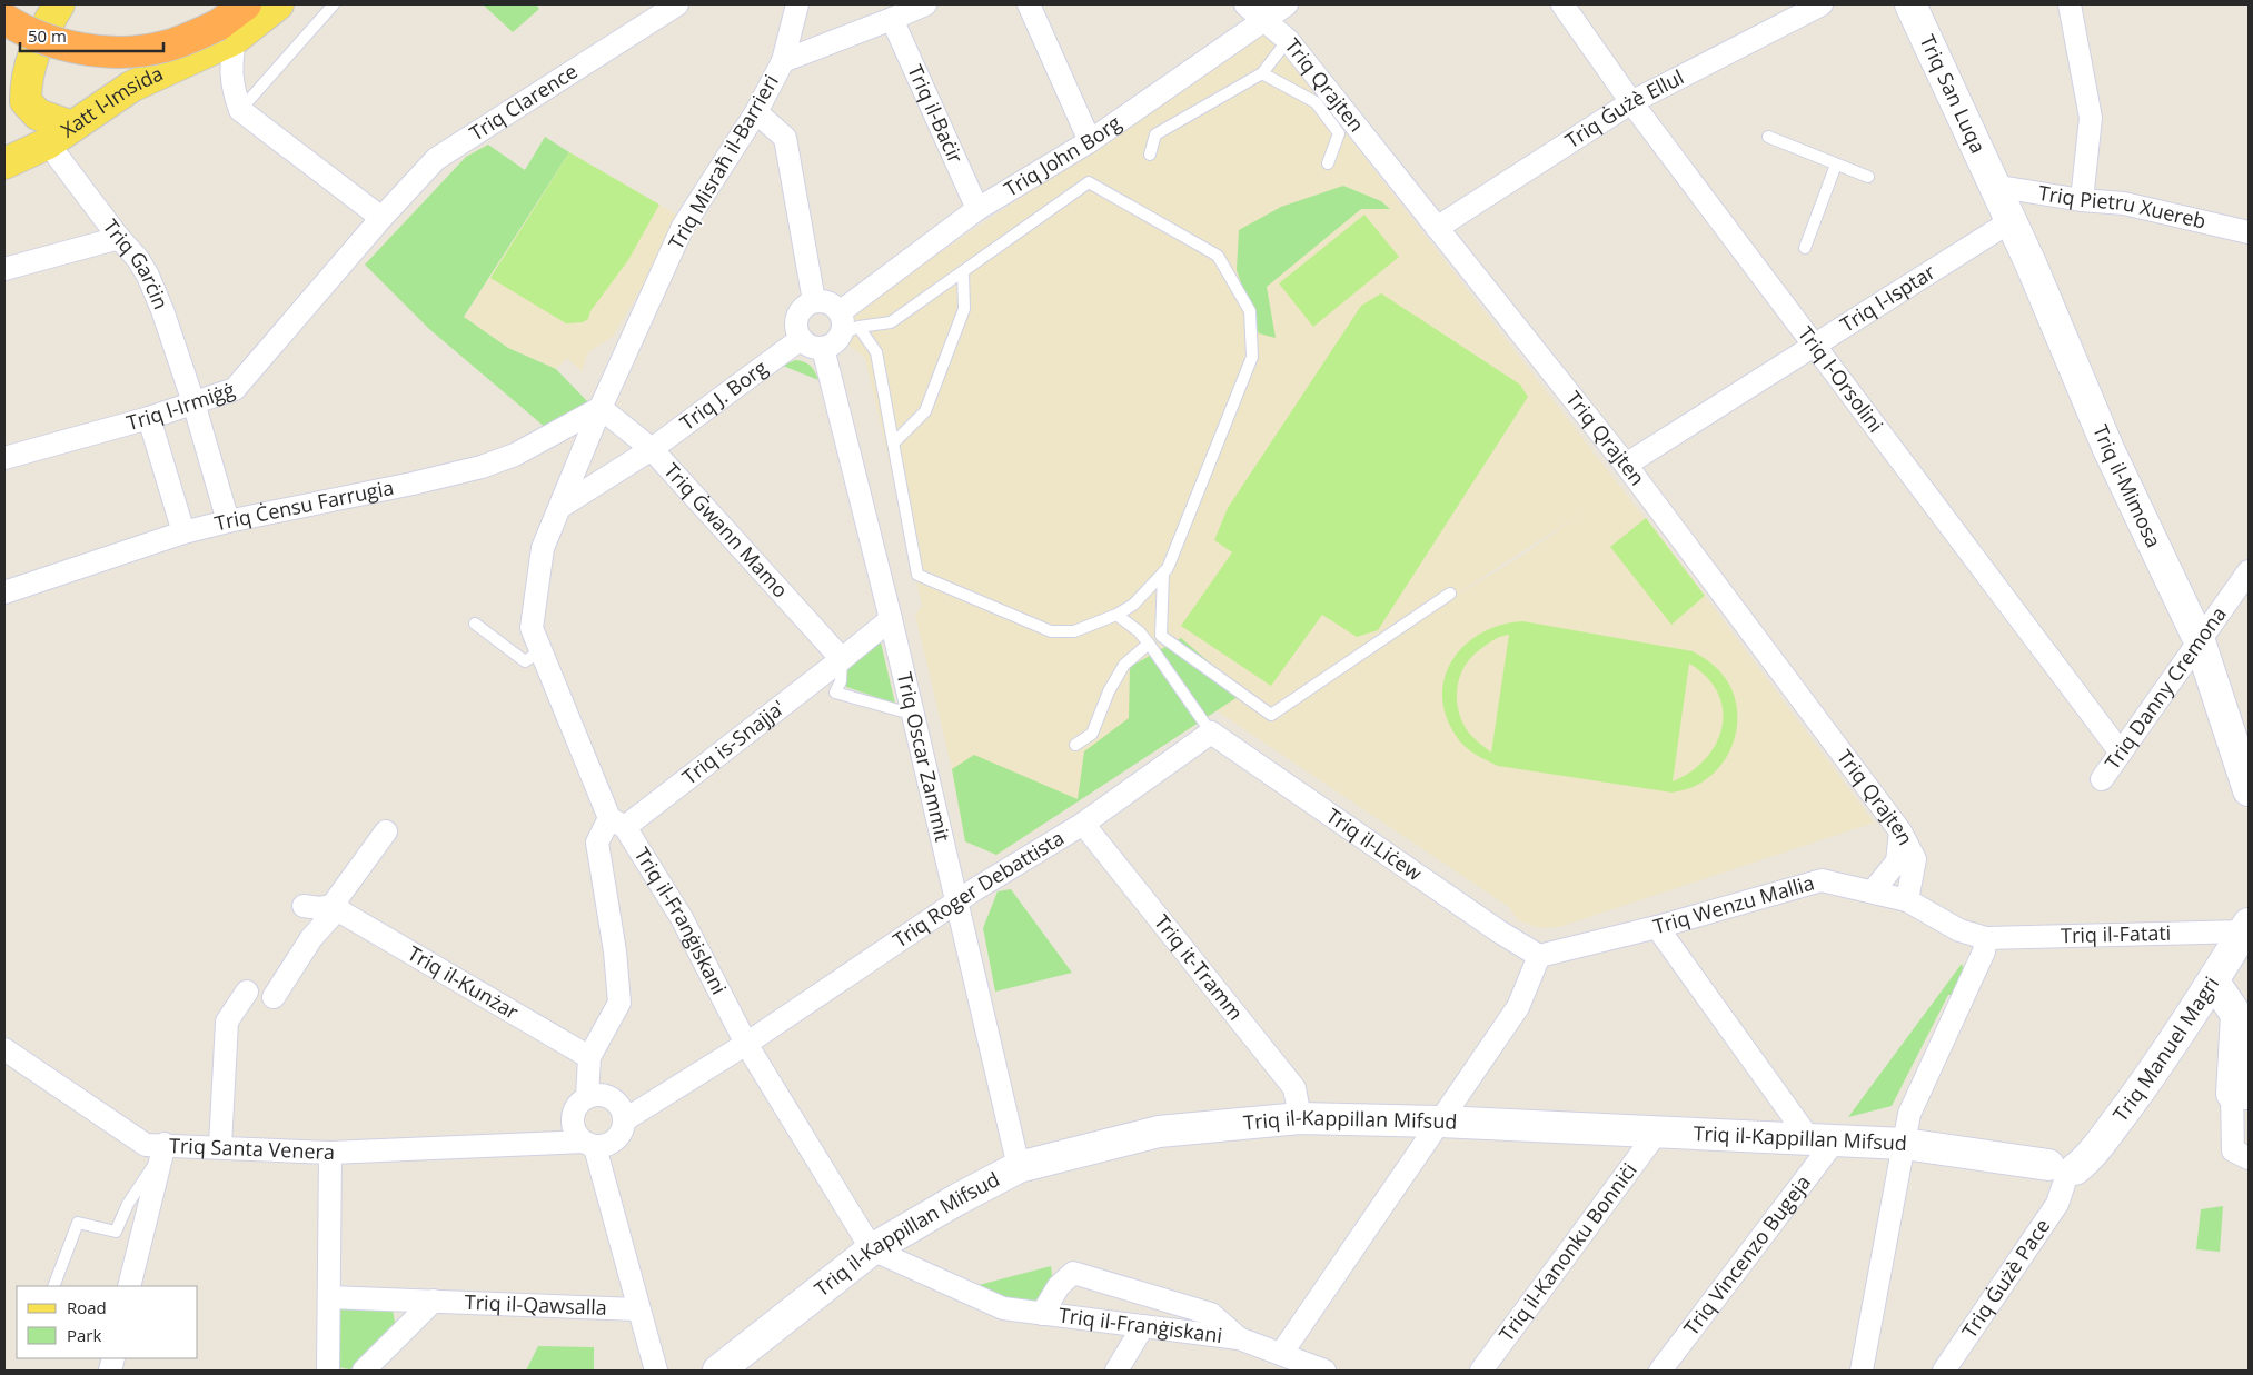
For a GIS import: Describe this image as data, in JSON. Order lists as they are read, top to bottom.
{
  "streets": {
    "highway": ["Xatt l-Imsida"],
    "street": [
      "Triq Qrajten",
      "Triq San Luqa",
      "Triq Clarence",
      "Triq Ġużè Ellul",
      "Triq il-Baċir",
      "Triq John Borg",
      "Triq Misraħ il-Barrieri",
      "Triq Pietru Xuereb",
      "Triq Garċin",
      "Triq l-Isptar",
      "Triq l-Orsolini",
      "Triq J. Borg",
      "Triq l-Irmiġġ",
      "Triq il-Mimosa",
      "Triq Ċensu Farrugia",
      "Triq Ġwann Mamo",
      "Triq Danny Cremona",
      "Triq is-Snajja'",
      "Triq Oscar Zammit",
      "Triq il-Liċew",
      "Triq Roger Debattista",
      "Triq Wenzu Mallia",
      "Triq il-Franġiskani",
      "Triq il-Fatati",
      "Triq it-Tramm",
      "Triq il-Kunżar",
      "Triq Manuel Magri",
      "Triq il-Kappillan Mifsud",
      "Triq Santa Venera",
      "Triq il-Kanonku Bonniċi",
      "Triq Vincenzo Bugeja",
      "Triq Ġużè Pace",
      "Triq il-Qawsalla"
    ]
  },
  "crossings": [
    ["Triq Qrajten", "Triq Ġużè Ellul"],
    ["Triq Qrajten", "Triq John Borg"],
    ["Triq Qrajten", "Triq l-Isptar"],
    ["Triq Qrajten", "Triq Wenzu Mallia"],
    ["Triq San Luqa", "Triq Pietru Xuereb"],
    ["Triq San Luqa", "Triq il-Mimosa"],
    ["Xatt l-Imsida", "Triq Garċin"],
    ["Triq Clarence", "Triq l-Irmiġġ"],
    ["Triq Ġużè Ellul", "Triq l-Orsolini"],
    ["Triq il-Baċir", "Triq John Borg"],
    ["Triq John Borg", "Triq J. Borg"],
    ["Triq John Borg", "Triq Oscar Zammit"],
    ["Triq Misraħ il-Barrieri", "Triq Ċensu Farrugia"],
    ["Triq Misraħ il-Barrieri", "Triq Ġwann Mamo"],
    ["Triq Misraħ il-Barrieri", "Triq il-Franġiskani"],
    ["Triq Pietru Xuereb", "Triq il-Mimosa"],
    ["Triq Garċin", "Triq l-Irmiġġ"],
    ["Triq Garċin", "Triq Ċensu Farrugia"],
    ["Triq l-Isptar", "Triq l-Orsolini"],
    ["Triq l-Isptar", "Triq il-Mimosa"],
    ["Triq l-Orsolini", "Triq Danny Cremona"],
    ["Triq J. Borg", "Triq Ġwann Mamo"],
    ["Triq J. Borg", "Triq Oscar Zammit"],
    ["Triq J. Borg", "Triq il-Franġiskani"],
    ["Triq il-Mimosa", "Triq Danny Cremona"],
    ["Triq Ċensu Farrugia", "Triq Ġwann Mamo"],
    ["Triq Ċensu Farrugia", "Triq il-Franġiskani"],
    ["Triq Ġwann Mamo", "Triq is-Snajja'"],
    ["Triq Ġwann Mamo", "Triq il-Franġiskani"],
    ["Triq is-Snajja'", "Triq Oscar Zammit"],
    ["Triq is-Snajja'", "Triq il-Franġiskani"],
    ["Triq Oscar Zammit", "Triq Roger Debattista"],
    ["Triq Oscar Zammit", "Triq il-Kappillan Mifsud"],
    ["Triq il-Liċew", "Triq Roger Debattista"],
    ["Triq il-Liċew", "Triq Wenzu Mallia"],
    ["Triq Roger Debattista", "Triq il-Franġiskani"],
    ["Triq Roger Debattista", "Triq it-Tramm"],
    ["Triq Wenzu Mallia", "Triq il-Fatati"],
    ["Triq il-Franġiskani", "Triq il-Kappillan Mifsud"],
    ["Triq il-Fatati", "Triq Manuel Magri"],
    ["Triq it-Tramm", "Triq il-Kappillan Mifsud"],
    ["Triq Manuel Magri", "Triq il-Kappillan Mifsud"],
    ["Triq Manuel Magri", "Triq Ġużè Pace"],
    ["Triq il-Kappillan Mifsud", "Triq il-Kanonku Bonniċi"],
    ["Triq il-Kappillan Mifsud", "Triq Vincenzo Bugeja"],
    ["Triq il-Kappillan Mifsud", "Triq Ġużè Pace"]
  ],
  "legend": ["Road", "Park"],
  "scale_bar": "50 m"
}
